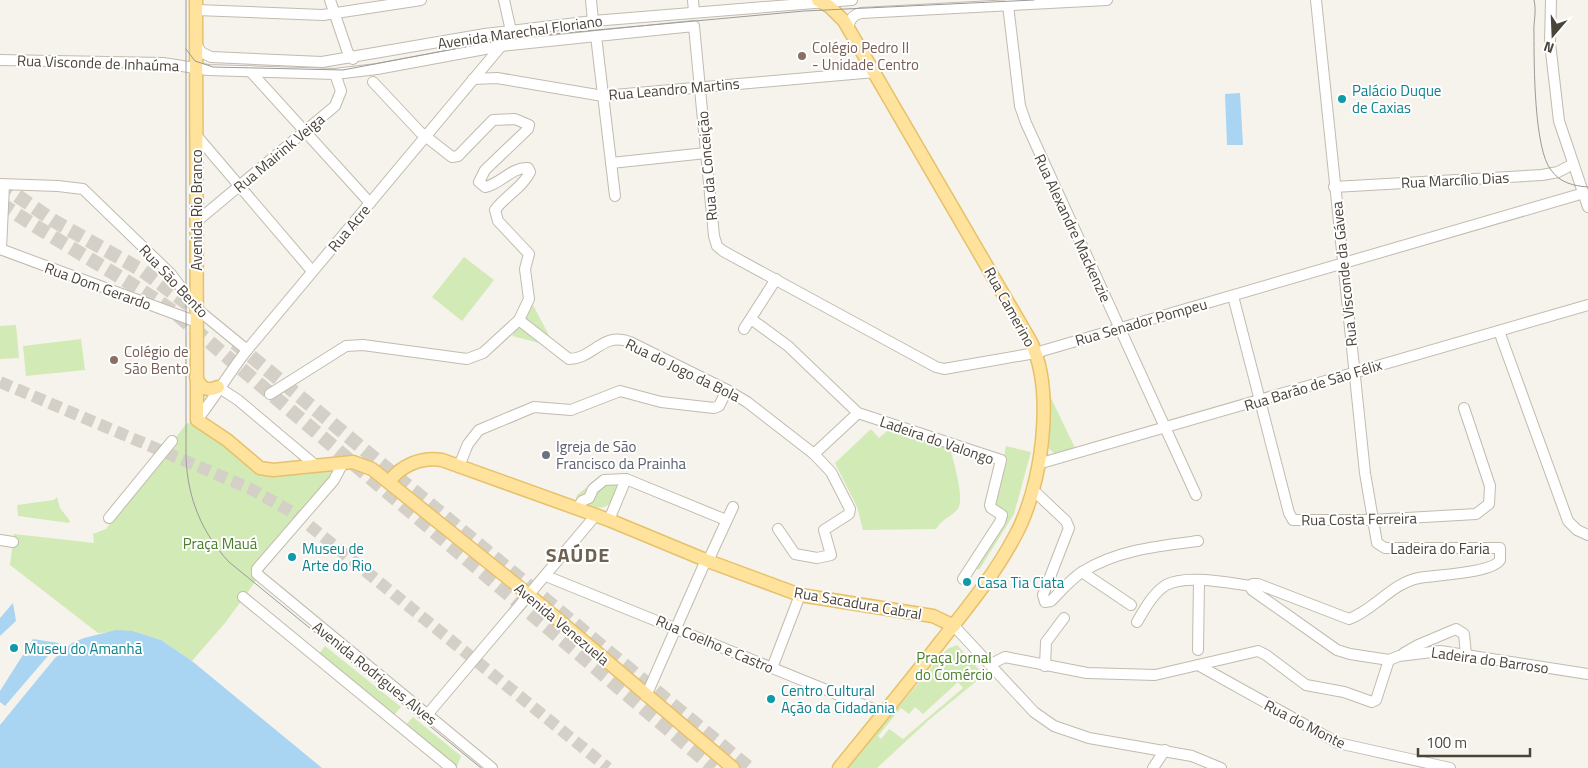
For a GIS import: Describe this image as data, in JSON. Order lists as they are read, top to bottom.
{
  "streets": {
    "main road": [
      "Avenida Rio Branco",
      "Rua Camerino",
      "Rua Sacadura Cabral",
      "Avenida Venezuela"
    ],
    "street": [
      "Avenida Marechal Floriano",
      "Rua Visconde de Inhaúma",
      "Rua Leandro Martins",
      "Rua Mairink Veiga",
      "Rua da Conceição",
      "Rua Marcílio Dias",
      "Rua Acre",
      "Rua Alexandre Mackenzie",
      "Rua Visconde da Gávea",
      "Rua São Bento",
      "Rua Dom Gerardo",
      "Rua Senador Pompeu",
      "Rua do Jogo da Bola",
      "Rua Barão de São Félix",
      "Ladeira do Valongo",
      "Rua Costa Ferreira",
      "Ladeira do Faria",
      "Rua Coelho e Castro",
      "Ladeira do Barroso",
      "Avenida Rodrigues Alves",
      "Rua do Monte"
    ]
  },
  "crossings": [
    ["Avenida Marechal Floriano", "Rua Visconde de Inhaúma"],
    ["Avenida Marechal Floriano", "Rua Mairink Veiga"],
    ["Avenida Marechal Floriano", "Rua da Conceição"],
    ["Avenida Marechal Floriano", "Avenida Rio Branco"],
    ["Avenida Marechal Floriano", "Rua Acre"],
    ["Avenida Marechal Floriano", "Rua Camerino"],
    ["Rua Visconde de Inhaúma", "Avenida Rio Branco"],
    ["Rua Leandro Martins", "Rua da Conceição"],
    ["Rua Leandro Martins", "Rua Acre"],
    ["Rua Leandro Martins", "Rua Camerino"],
    ["Rua Mairink Veiga", "Avenida Rio Branco"],
    ["Rua da Conceição", "Rua Senador Pompeu"],
    ["Rua Marcílio Dias", "Rua Visconde da Gávea"],
    ["Avenida Rio Branco", "Rua Acre"],
    ["Avenida Rio Branco", "Rua São Bento"],
    ["Avenida Rio Branco", "Rua Dom Gerardo"],
    ["Rua Acre", "Rua São Bento"],
    ["Rua Alexandre Mackenzie", "Rua Senador Pompeu"],
    ["Rua Alexandre Mackenzie", "Rua Barão de São Félix"],
    ["Rua Visconde da Gávea", "Rua Senador Pompeu"],
    ["Rua Visconde da Gávea", "Rua Barão de São Félix"],
    ["Rua Visconde da Gávea", "Rua Costa Ferreira"],
    ["Rua Visconde da Gávea", "Ladeira do Faria"],
    ["Rua Camerino", "Rua Senador Pompeu"],
    ["Rua Camerino", "Rua Barão de São Félix"],
    ["Rua Camerino", "Rua Sacadura Cabral"],
    ["Rua Camerino", "Rua Coelho e Castro"],
    ["Rua Senador Pompeu", "Rua Costa Ferreira"],
    ["Rua Barão de São Félix", "Rua Costa Ferreira"],
    ["Rua Sacadura Cabral", "Avenida Venezuela"]
  ],
  "districts": ["SAÚDE"],
  "parks": ["Praça Mauá", "Praça Jornal do Comércio"],
  "places": [
    "Colégio Pedro II - Unidade Centro",
    "Palácio Duque de Caxias",
    "Colégio de São Bento",
    "Igreja de São Francisco da Prainha",
    "Museu de Arte do Rio",
    "Casa Tia Ciata",
    "Museu do Amanhã",
    "Centro Cultural Ação da Cidadania"
  ],
  "scale_bar": "100 m",
  "north": "bottom"
}
